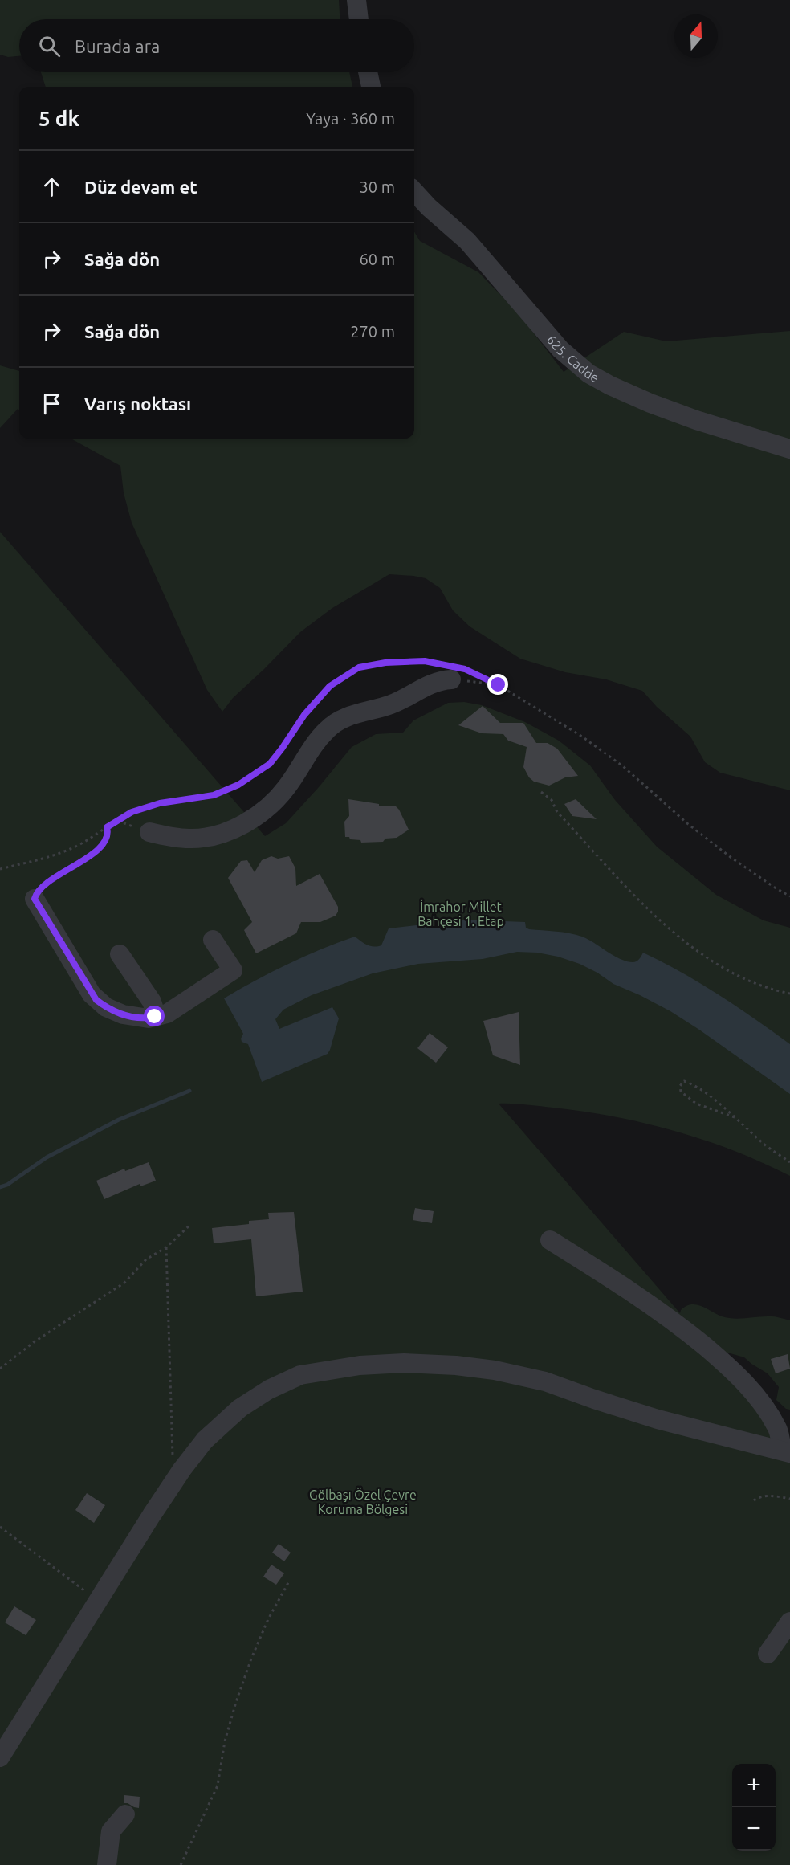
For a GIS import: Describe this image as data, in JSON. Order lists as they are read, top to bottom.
{
  "streets": {
    "street": ["625. Cadde"]
  },
  "parks": ["İmrahor Millet Bahçesi 1. Etap", "Gölbaşı Özel Çevre Koruma Bölgesi"],
  "north": "top",
  "page": {
    "search": "Burada ara",
    "heading": ["5 dk", "Yaya · 360 m"],
    "list": [
      ["Düz devam et", "30 m"],
      ["Sağa dön", "60 m"],
      ["Sağa dön", "270 m"],
      "Varış noktası"
    ],
    "map_buttons": ["+", "−"]
  }
}
